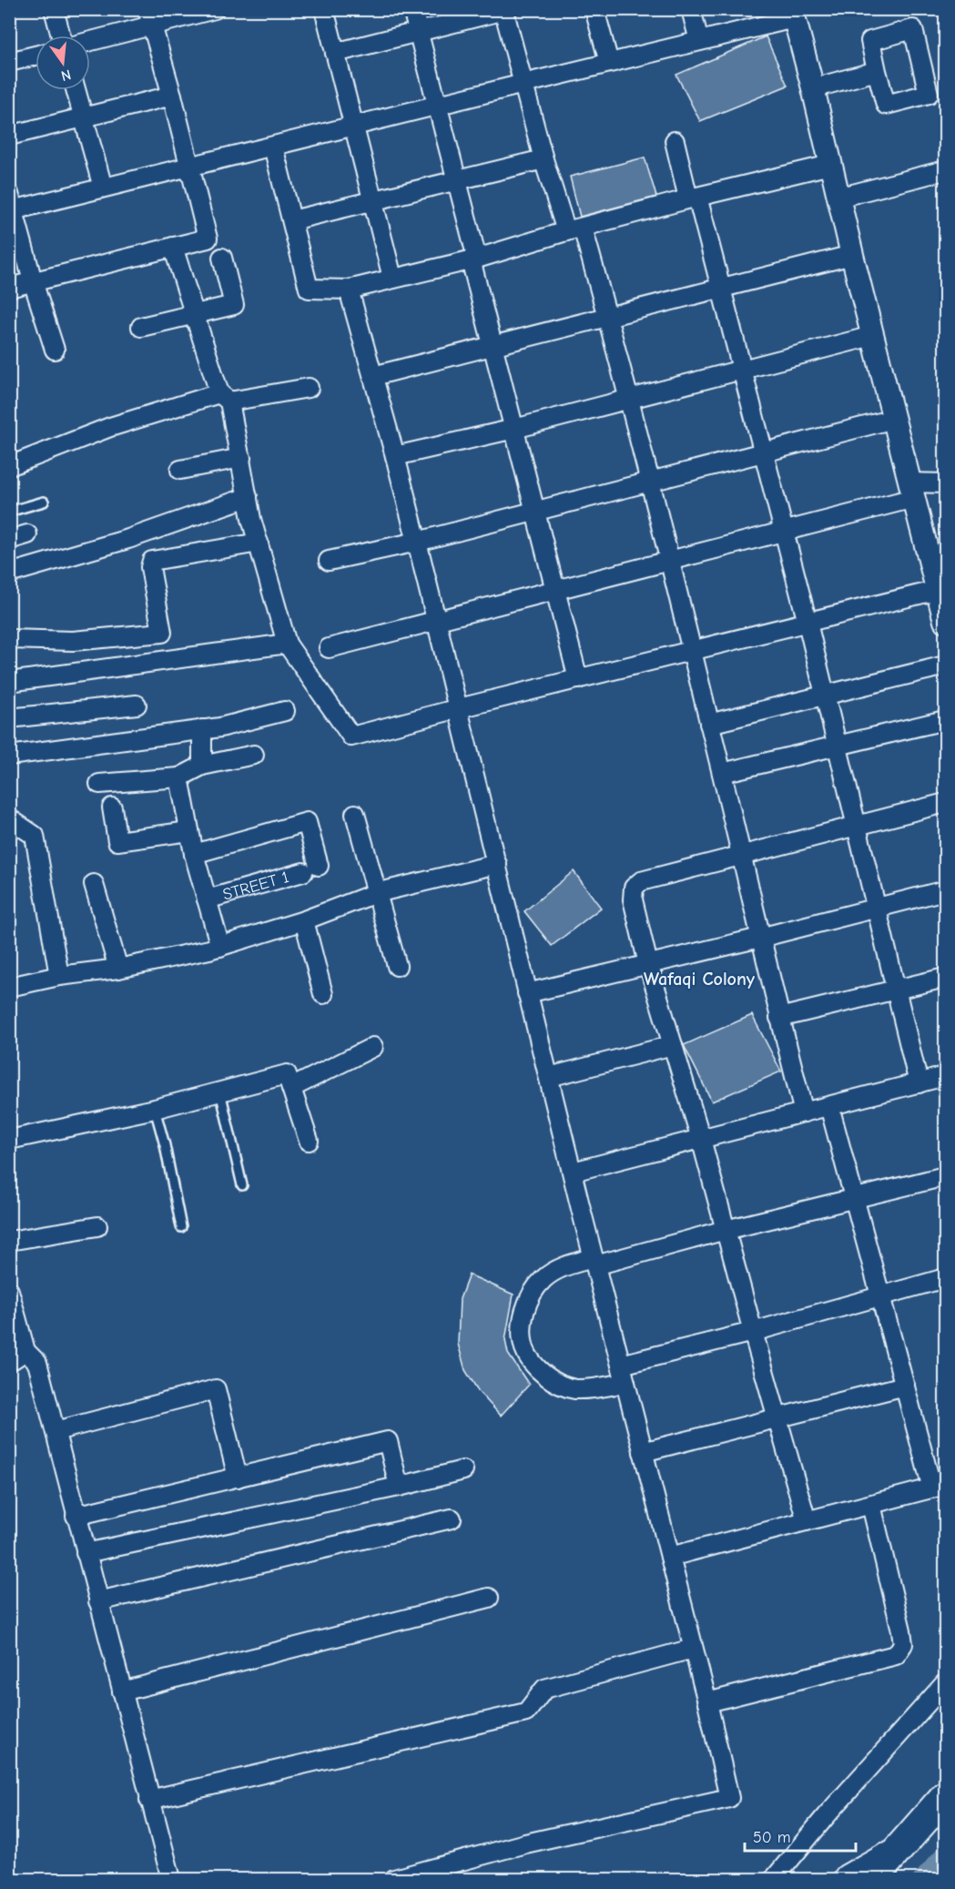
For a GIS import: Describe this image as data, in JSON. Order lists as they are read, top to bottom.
{
  "streets": {
    "street": ["STREET 1"]
  },
  "districts": ["Wafaqi Colony"],
  "scale_bar": "50 m",
  "north": "bottom"
}
